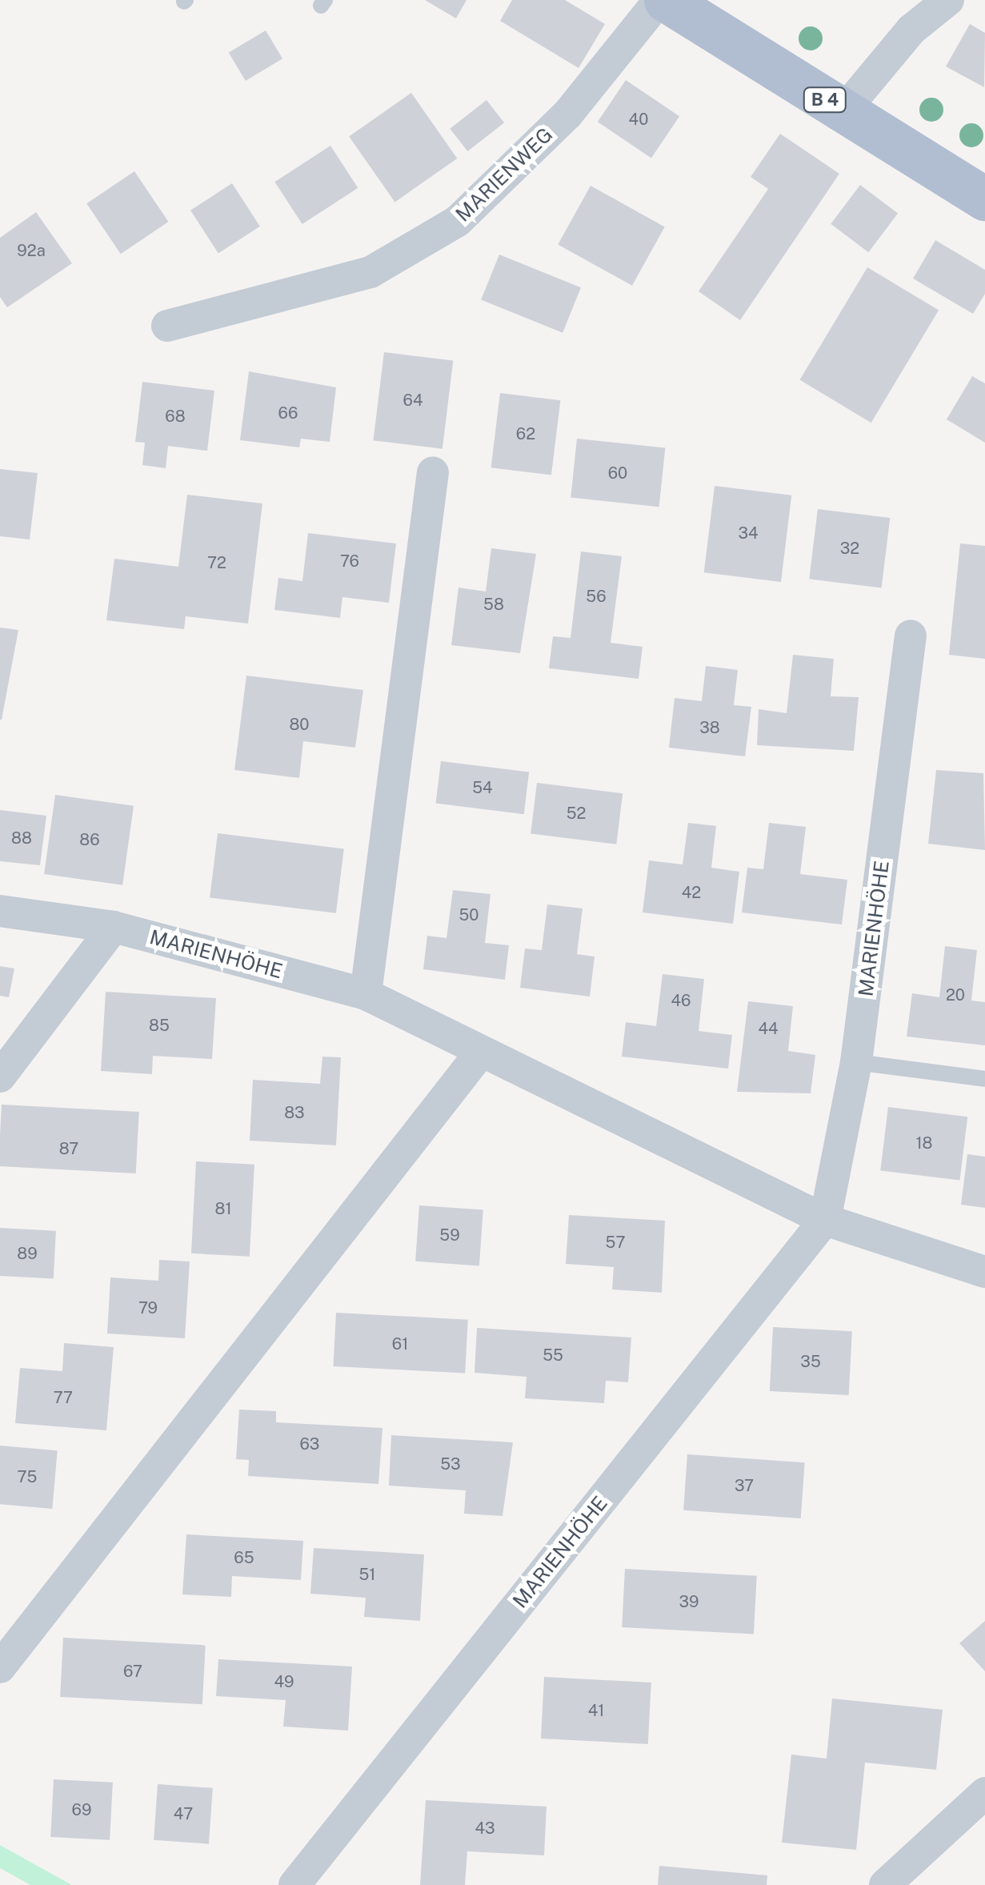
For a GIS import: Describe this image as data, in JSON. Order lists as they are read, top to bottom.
{
  "streets": {
    "main road": ["B 4"],
    "street": ["MARIENWEG", "MARIENHÖHE"]
  },
  "house_numbers": [
    "40",
    "92a",
    "64",
    "66",
    "68",
    "62",
    "60",
    "34",
    "32",
    "76",
    "72",
    "56",
    "58",
    "80",
    "38",
    "54",
    "52",
    "88",
    "86",
    "42",
    "50",
    "20",
    "46",
    "85",
    "44",
    "83",
    "18",
    "87",
    "81",
    "59",
    "57",
    "89",
    "79",
    "61",
    "55",
    "35",
    "77",
    "63",
    "53",
    "75",
    "37",
    "65",
    "51",
    "39",
    "67",
    "49",
    "41",
    "69",
    "47",
    "43"
  ]
}
